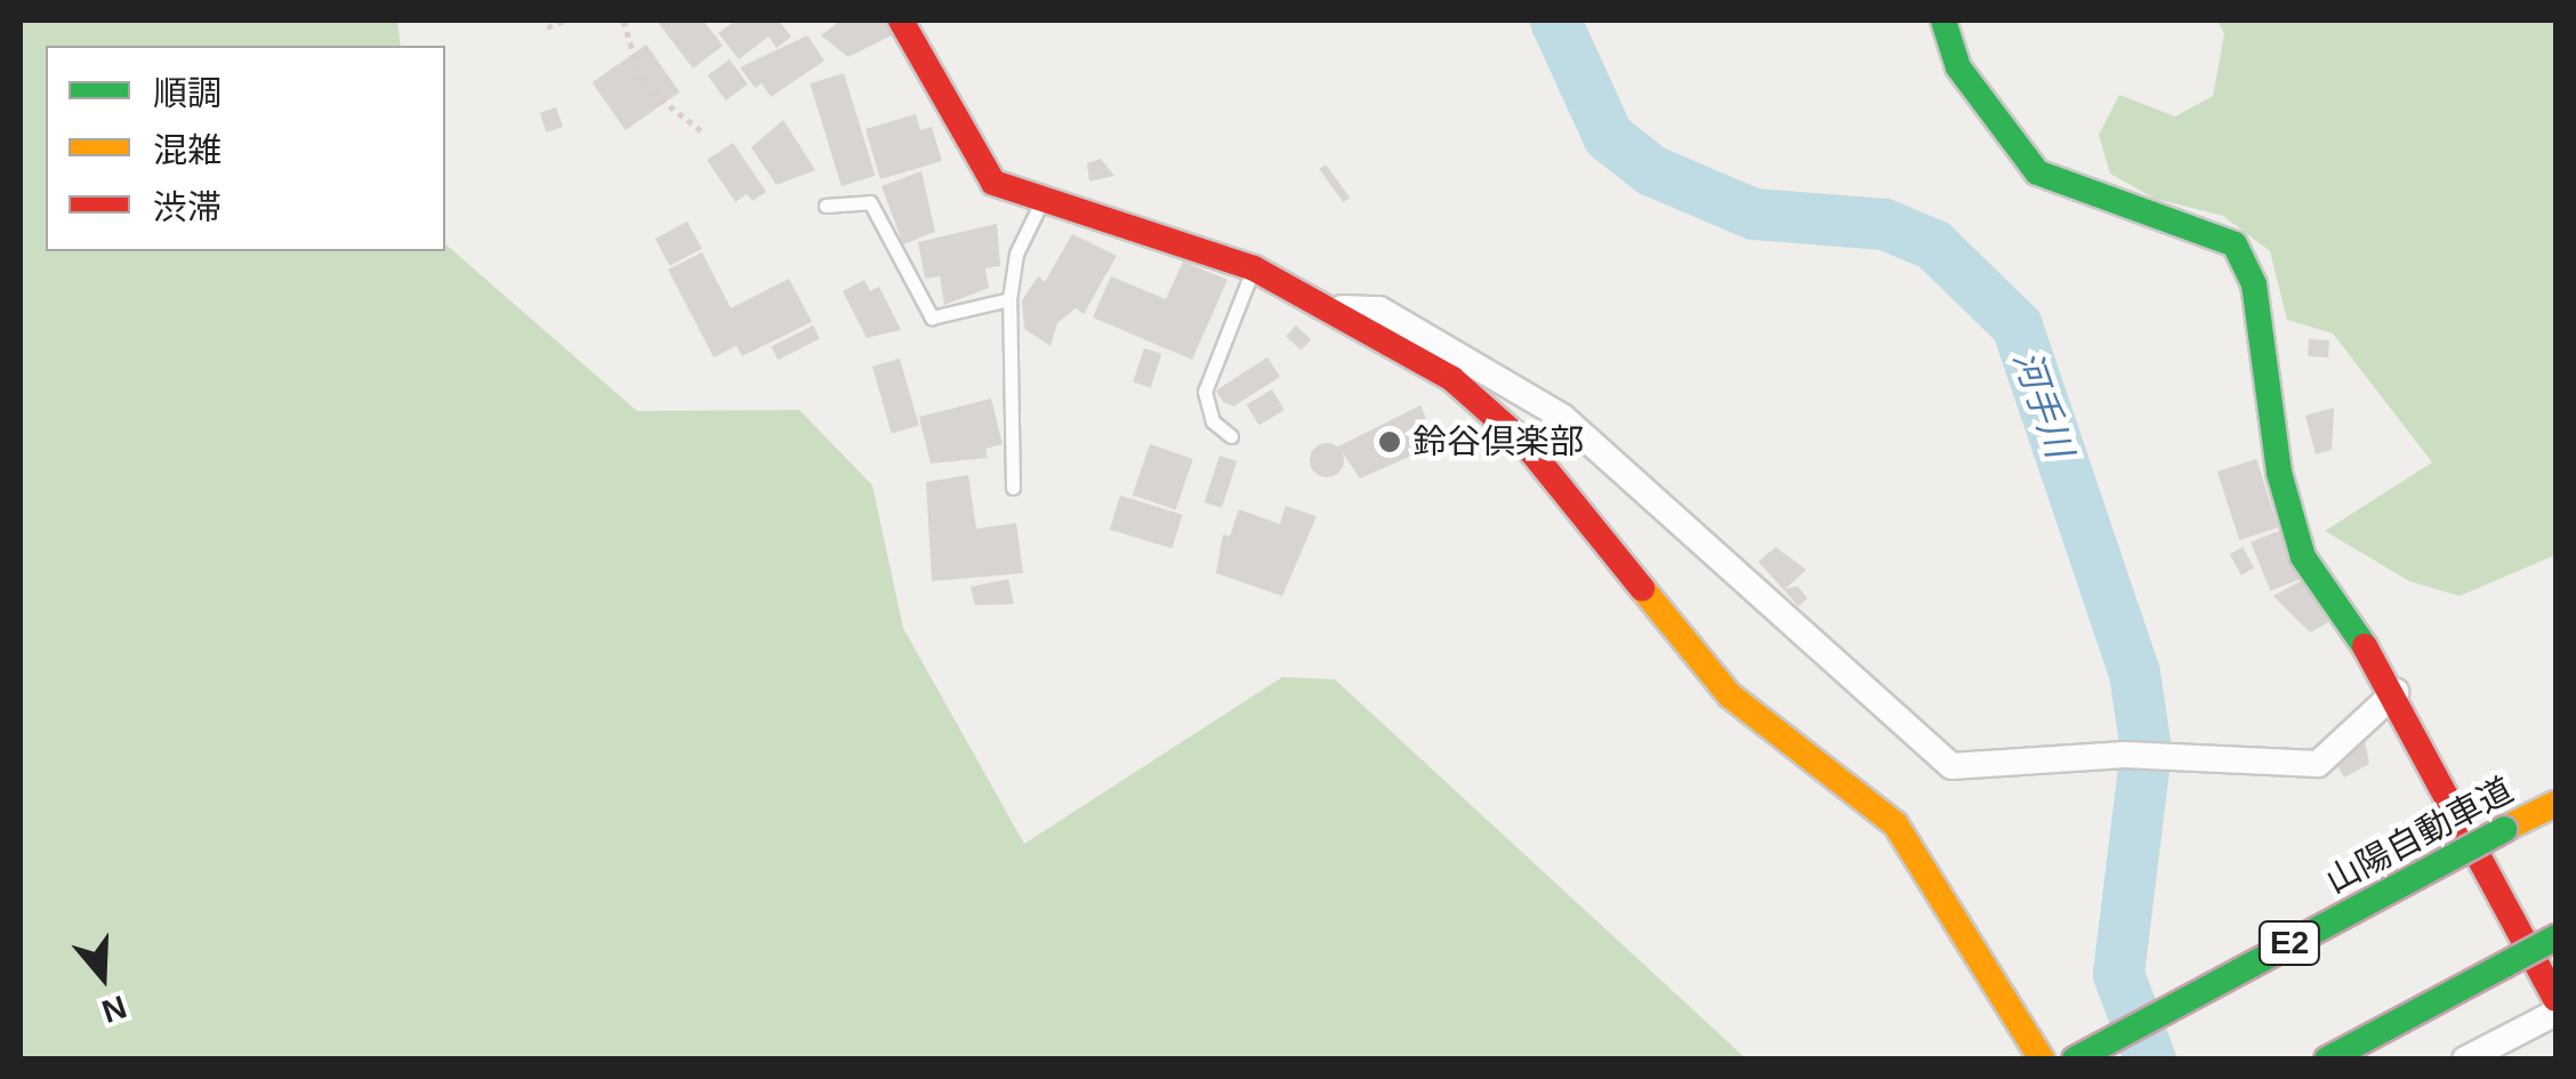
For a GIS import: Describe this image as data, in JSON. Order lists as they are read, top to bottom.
{
  "streets": {
    "main road": ["山陽自動車道", "E2"]
  },
  "water": ["河手川"],
  "places": ["鈴谷倶楽部"],
  "legend": ["順調", "混雑", "渋滞"],
  "north": "bottom"
}
